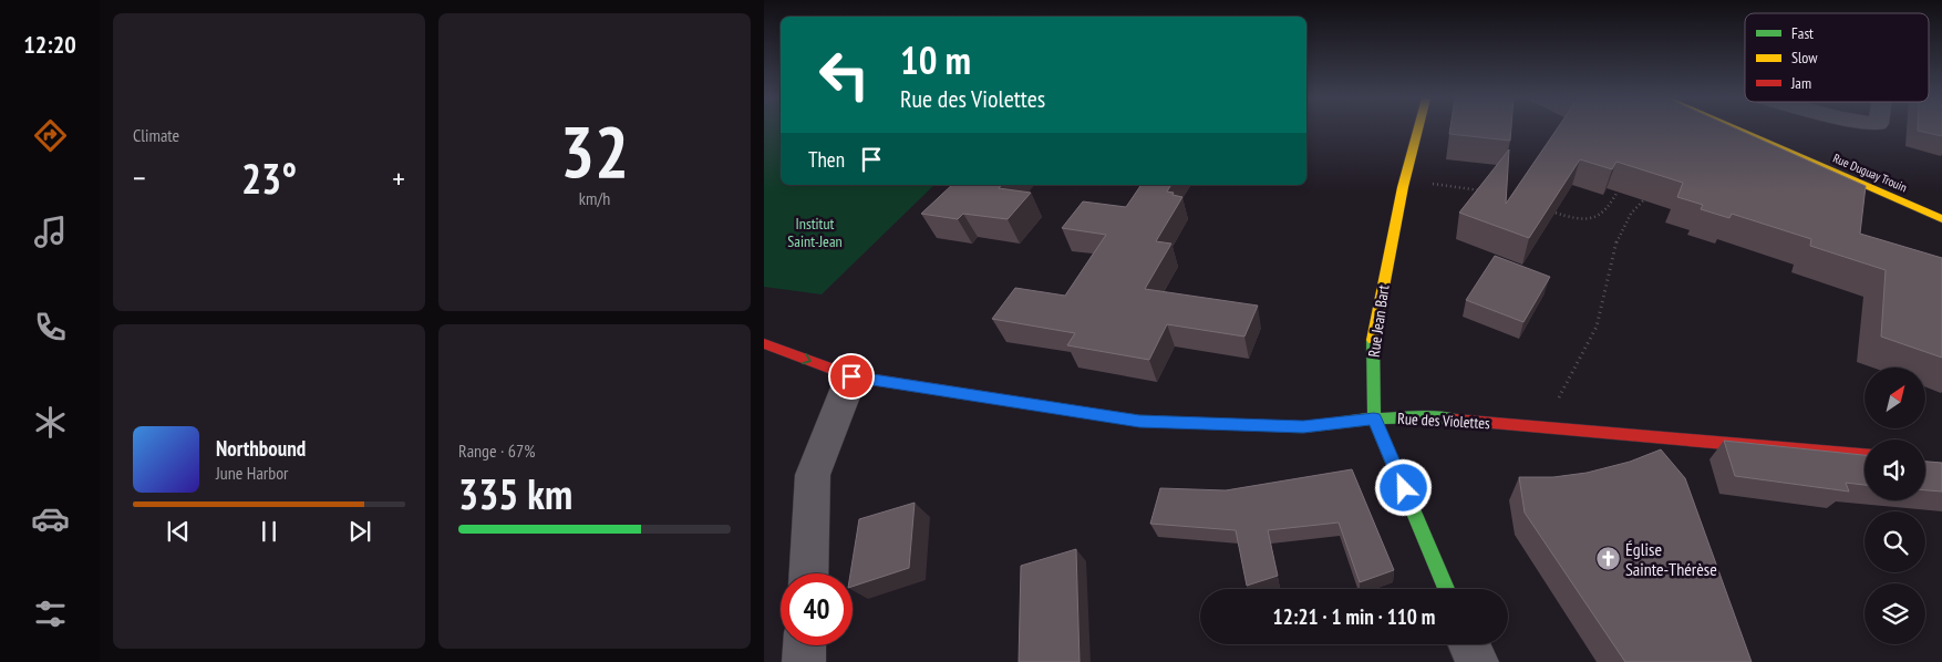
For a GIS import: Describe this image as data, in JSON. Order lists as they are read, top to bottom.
{
  "streets": {
    "street": ["Rue Duguay Trouin", "Rue Jean Bart", "Rue des Violettes"]
  },
  "crossings": [
    ["Rue Jean Bart", "Rue des Violettes"]
  ],
  "parks": ["Institut Saint-Jean"],
  "places": {
    "church": ["Église Sainte-Thérèse"]
  },
  "legend": ["Fast", "Slow", "Jam"],
  "north": "top right",
  "page": {
    "tabs": "12:20",
    "tile": [
      "Climate",
      ["32", "km/h"],
      ["Range · 67%", "335 km"]
    ],
    "turn": ["10 m", "Rue des Violettes"],
    "then": "Then",
    "heat": ["−", "23°", "+"],
    "song": ["Northbound", "June Harbor"],
    "limit": "40",
    "trip": "12:21 · 1 min · 110 m"
  }
}
